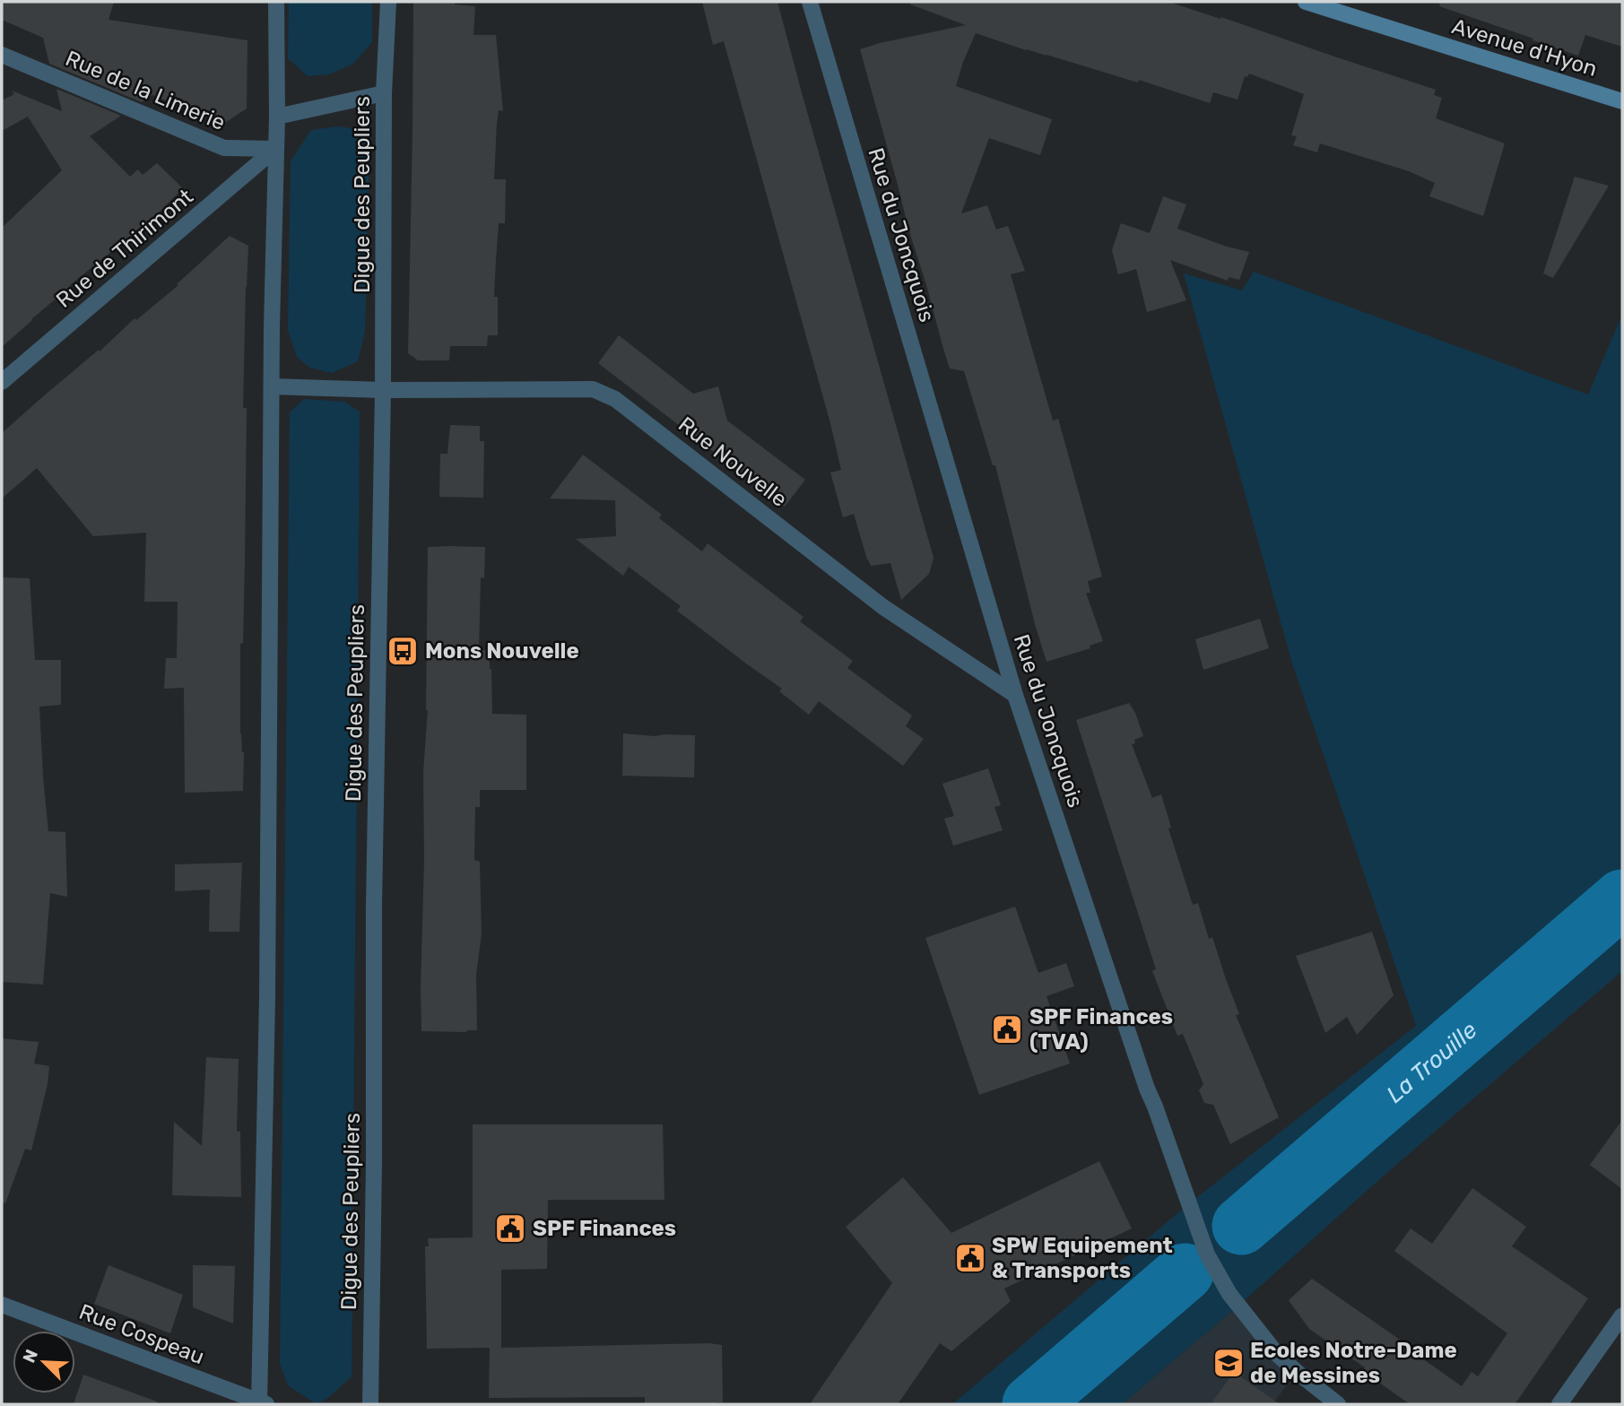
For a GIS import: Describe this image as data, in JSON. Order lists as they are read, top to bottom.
{
  "streets": {
    "street": [
      "Avenue d'Hyon",
      "Rue de la Limerie",
      "Digue des Peupliers",
      "Rue du Joncquois",
      "Rue de Thirimont",
      "Rue Nouvelle",
      "Rue Cospeau"
    ]
  },
  "crossings": [
    ["Rue de la Limerie", "Rue de Thirimont"],
    ["Digue des Peupliers", "Rue Nouvelle"],
    ["Rue du Joncquois", "Rue Nouvelle"]
  ],
  "water": ["La Trouille"],
  "places": {
    "bus stop": ["Mons Nouvelle"],
    "public building": ["SPF Finances (TVA)", "SPF Finances", "SPW Equipement & Transports"],
    "school or university": ["Ecoles Notre-Dame de Messines"]
  },
  "north": "top left"
}
